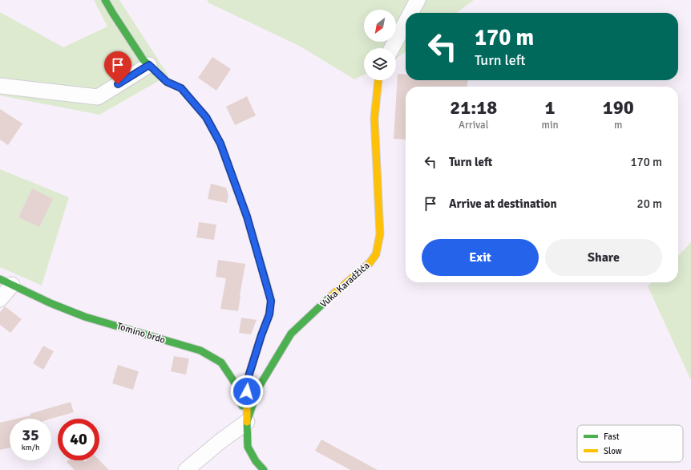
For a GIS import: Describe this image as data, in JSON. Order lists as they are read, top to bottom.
{
  "streets": {
    "street": ["Vuka Karadžića", "Tomino brdo"]
  },
  "crossings": [
    ["Vuka Karadžića", "Tomino brdo"]
  ],
  "legend": ["Fast", "Slow"],
  "north": "bottom left",
  "page": {
    "turn": ["170 m", "Turn left"],
    "eta": [
      "21:18",
      "Arrival",
      "1",
      "min",
      "190",
      "m"
    ],
    "list": [
      {
        "name": "Turn left",
        "value": "170 m"
      },
      {
        "name": "Arrive at destination",
        "value": "20 m"
      }
    ],
    "buttons": ["Exit", "Share"],
    "speed": "35 km/h",
    "limit": "40"
  }
}
